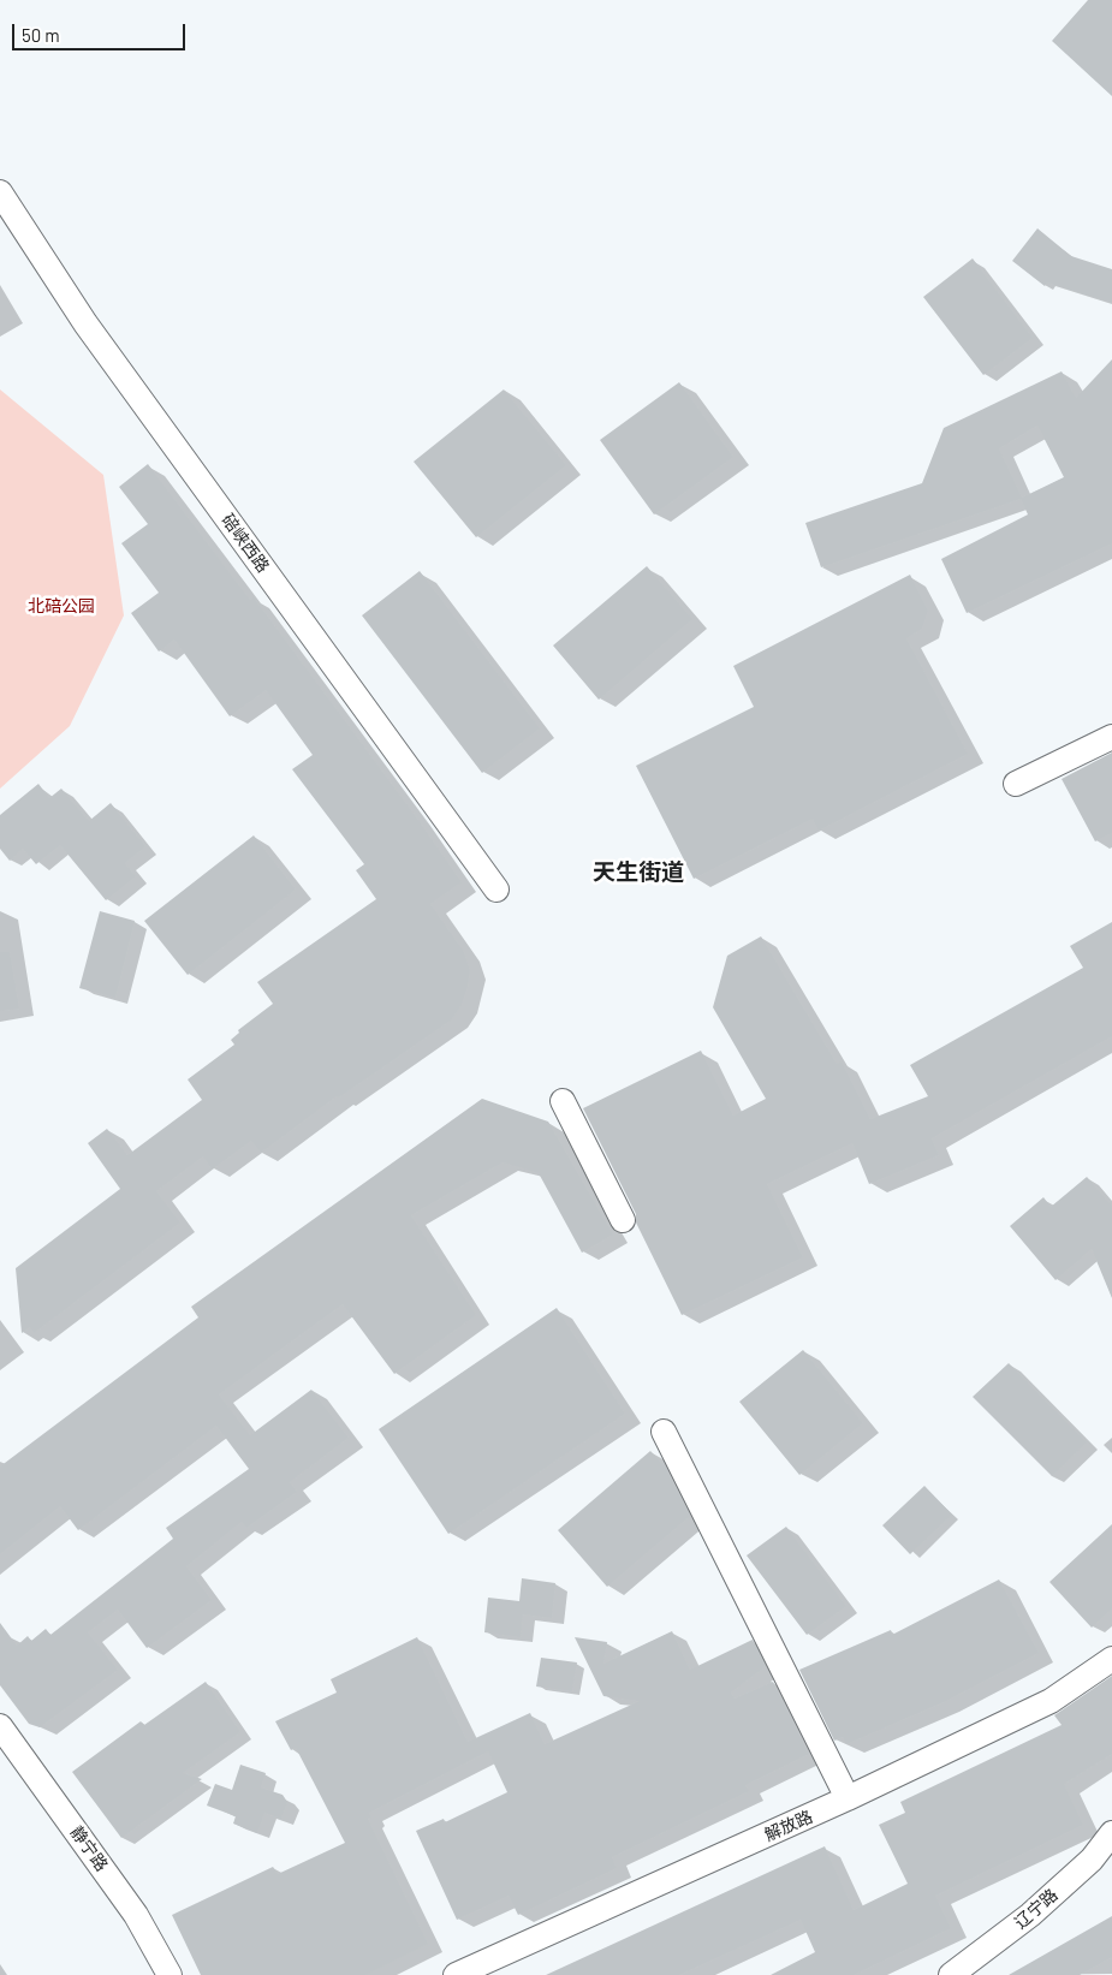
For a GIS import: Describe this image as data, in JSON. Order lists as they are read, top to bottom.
{
  "streets": {
    "street": [
      "碚峡西路",
      "解放路",
      "静宁路",
      "辽宁路"
    ]
  },
  "districts": ["天生街道"],
  "parks": ["北碚公园"],
  "scale_bar": "50 m"
}
